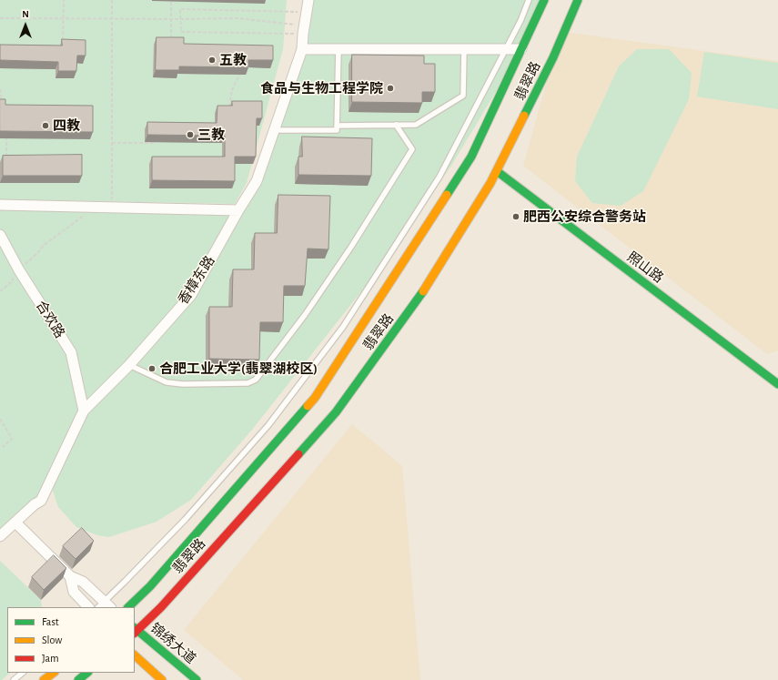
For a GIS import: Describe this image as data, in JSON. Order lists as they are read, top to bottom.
{
  "streets": {
    "main road": ["翡翠路", "照山路", "锦绣大道"],
    "street": ["香樟东路", "合欢路"]
  },
  "crossings": [
    ["翡翠路", "照山路"],
    ["翡翠路", "锦绣大道"],
    ["香樟东路", "合欢路"]
  ],
  "places": [
    "五教",
    "食品与生物工程学院",
    "四教",
    "三教",
    "肥西公安综合警务站",
    "合肥工业大学(翡翠湖校区)"
  ],
  "legend": ["Fast", "Slow", "Jam"],
  "north": "top"
}
